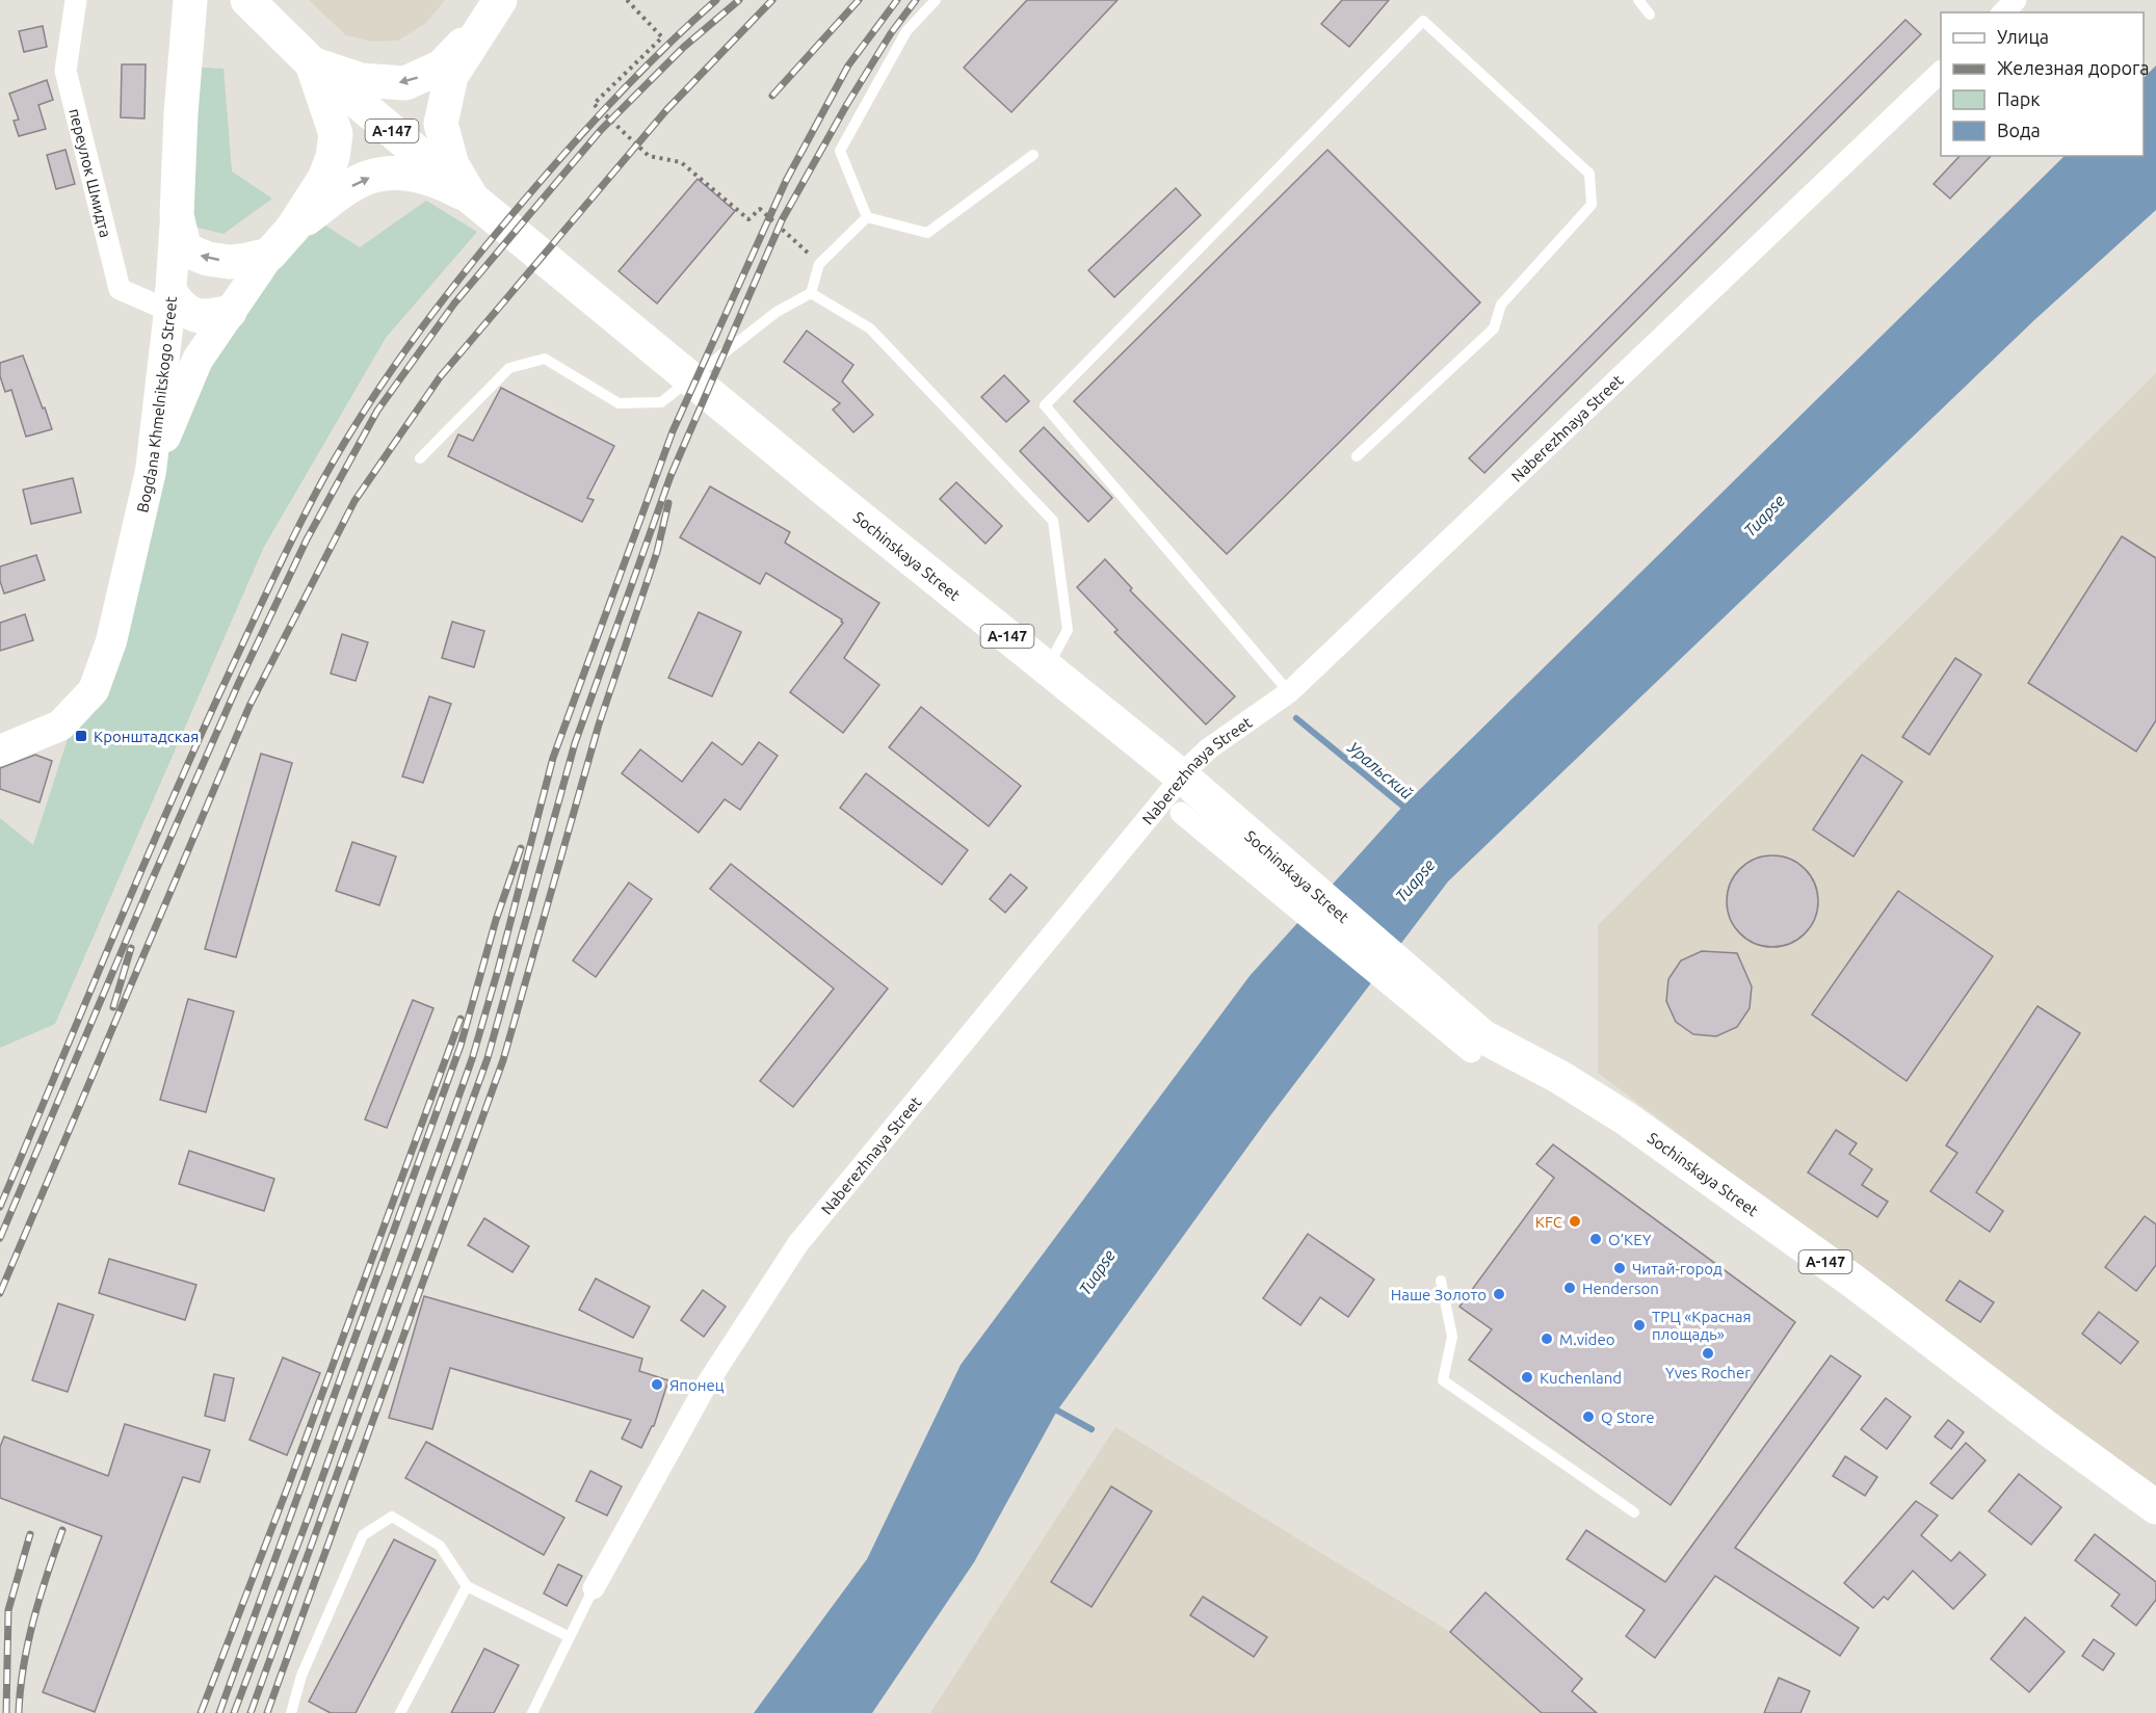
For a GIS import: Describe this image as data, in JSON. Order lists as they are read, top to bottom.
{
  "streets": {
    "main road": ["А-147", "Bogdana Khmelnitskogo Street", "Sochinskaya Street"],
    "street": ["переулок Шмидта", "Naberezhnaya Street"]
  },
  "crossings": [
    ["А-147", "Sochinskaya Street"],
    ["переулок Шмидта", "Bogdana Khmelnitskogo Street"],
    ["Naberezhnaya Street", "Sochinskaya Street"]
  ],
  "water": ["Tuapse", "Уральский"],
  "places": {
    "transit": ["Кронштадская"],
    "other": [
      "KFC",
      "O’KEY",
      "Читай-город",
      "Henderson",
      "Наше Золото",
      "ТРЦ «Красная площадь»",
      "M.video",
      "Yves Rocher",
      "Kuchenland",
      "Японец",
      "Q Store"
    ]
  },
  "legend": [
    "Улица",
    "Железная дорога",
    "Парк",
    "Вода"
  ]
}
